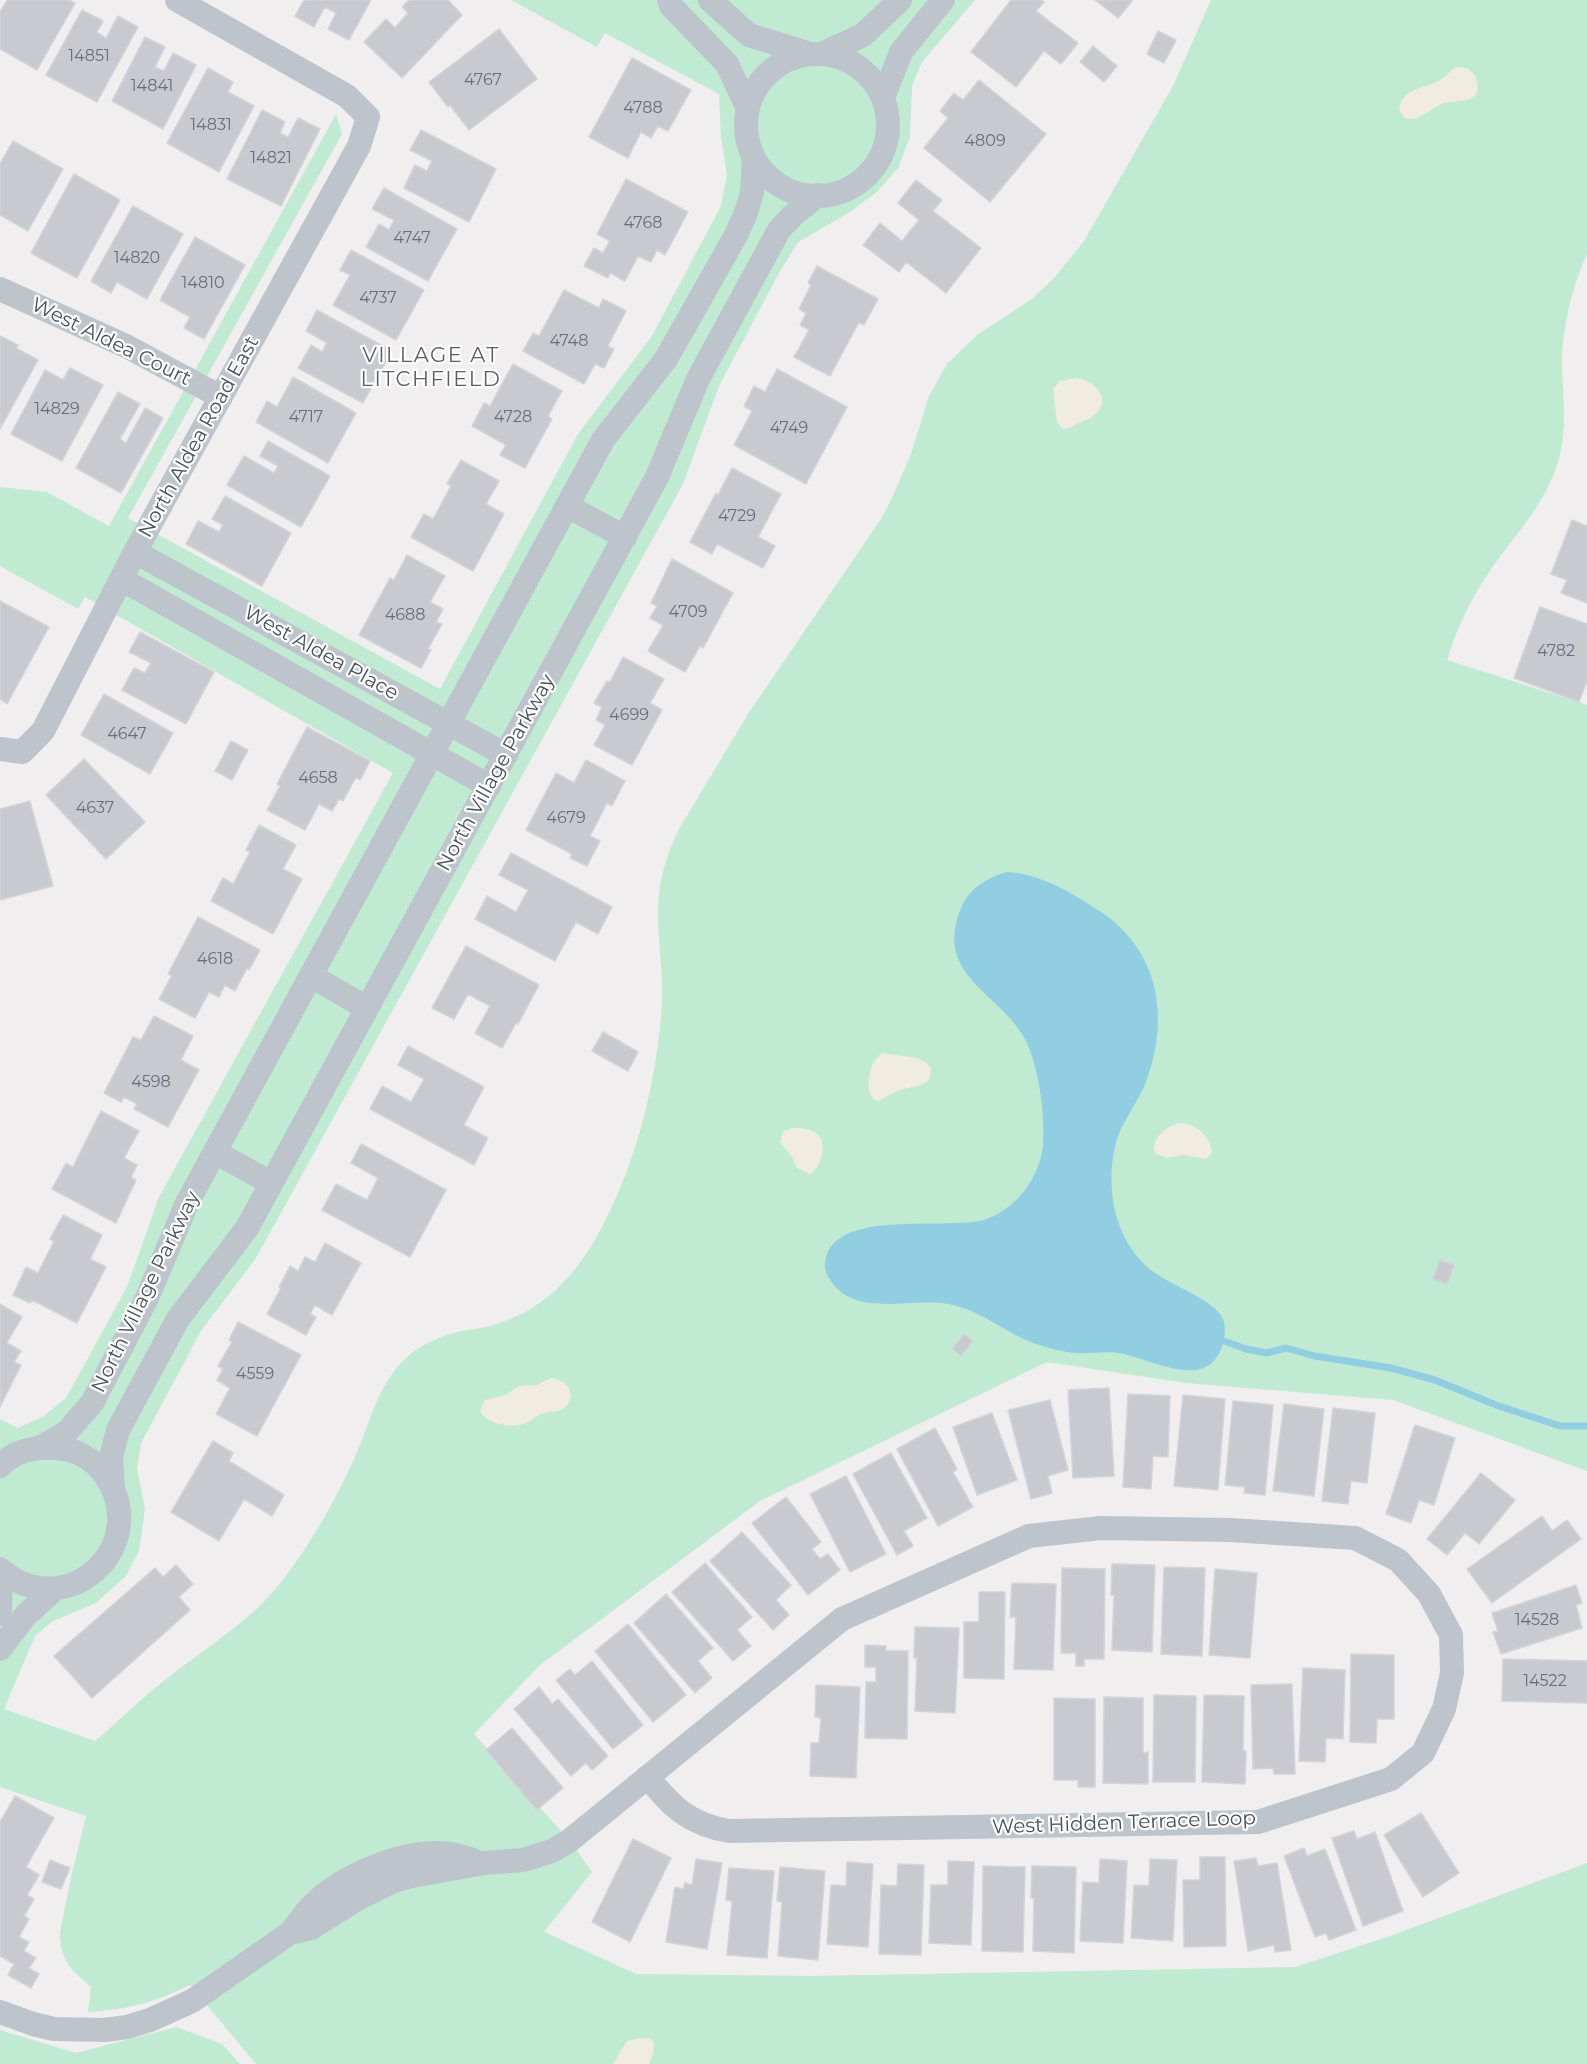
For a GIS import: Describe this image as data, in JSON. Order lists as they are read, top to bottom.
{
  "streets": {
    "street": [
      "West Aldea Court",
      "North Aldea Road East",
      "West Aldea Place",
      "North Village Parkway",
      "West Hidden Terrace Loop"
    ]
  },
  "crossings": [
    ["West Aldea Court", "North Aldea Road East"],
    ["North Aldea Road East", "West Aldea Place"],
    ["West Aldea Place", "North Village Parkway"]
  ],
  "districts": ["VILLAGE AT LITCHFIELD"],
  "house_numbers": [
    "14851",
    "4767",
    "14841",
    "4788",
    "14831",
    "4809",
    "14821",
    "4768",
    "4747",
    "14820",
    "14810",
    "4737",
    "4748",
    "14829",
    "4717",
    "4728",
    "4749",
    "4729",
    "4709",
    "4688",
    "4782",
    "4699",
    "4647",
    "4658",
    "4637",
    "4679",
    "4618",
    "4598",
    "4559",
    "14528",
    "14522"
  ]
}
